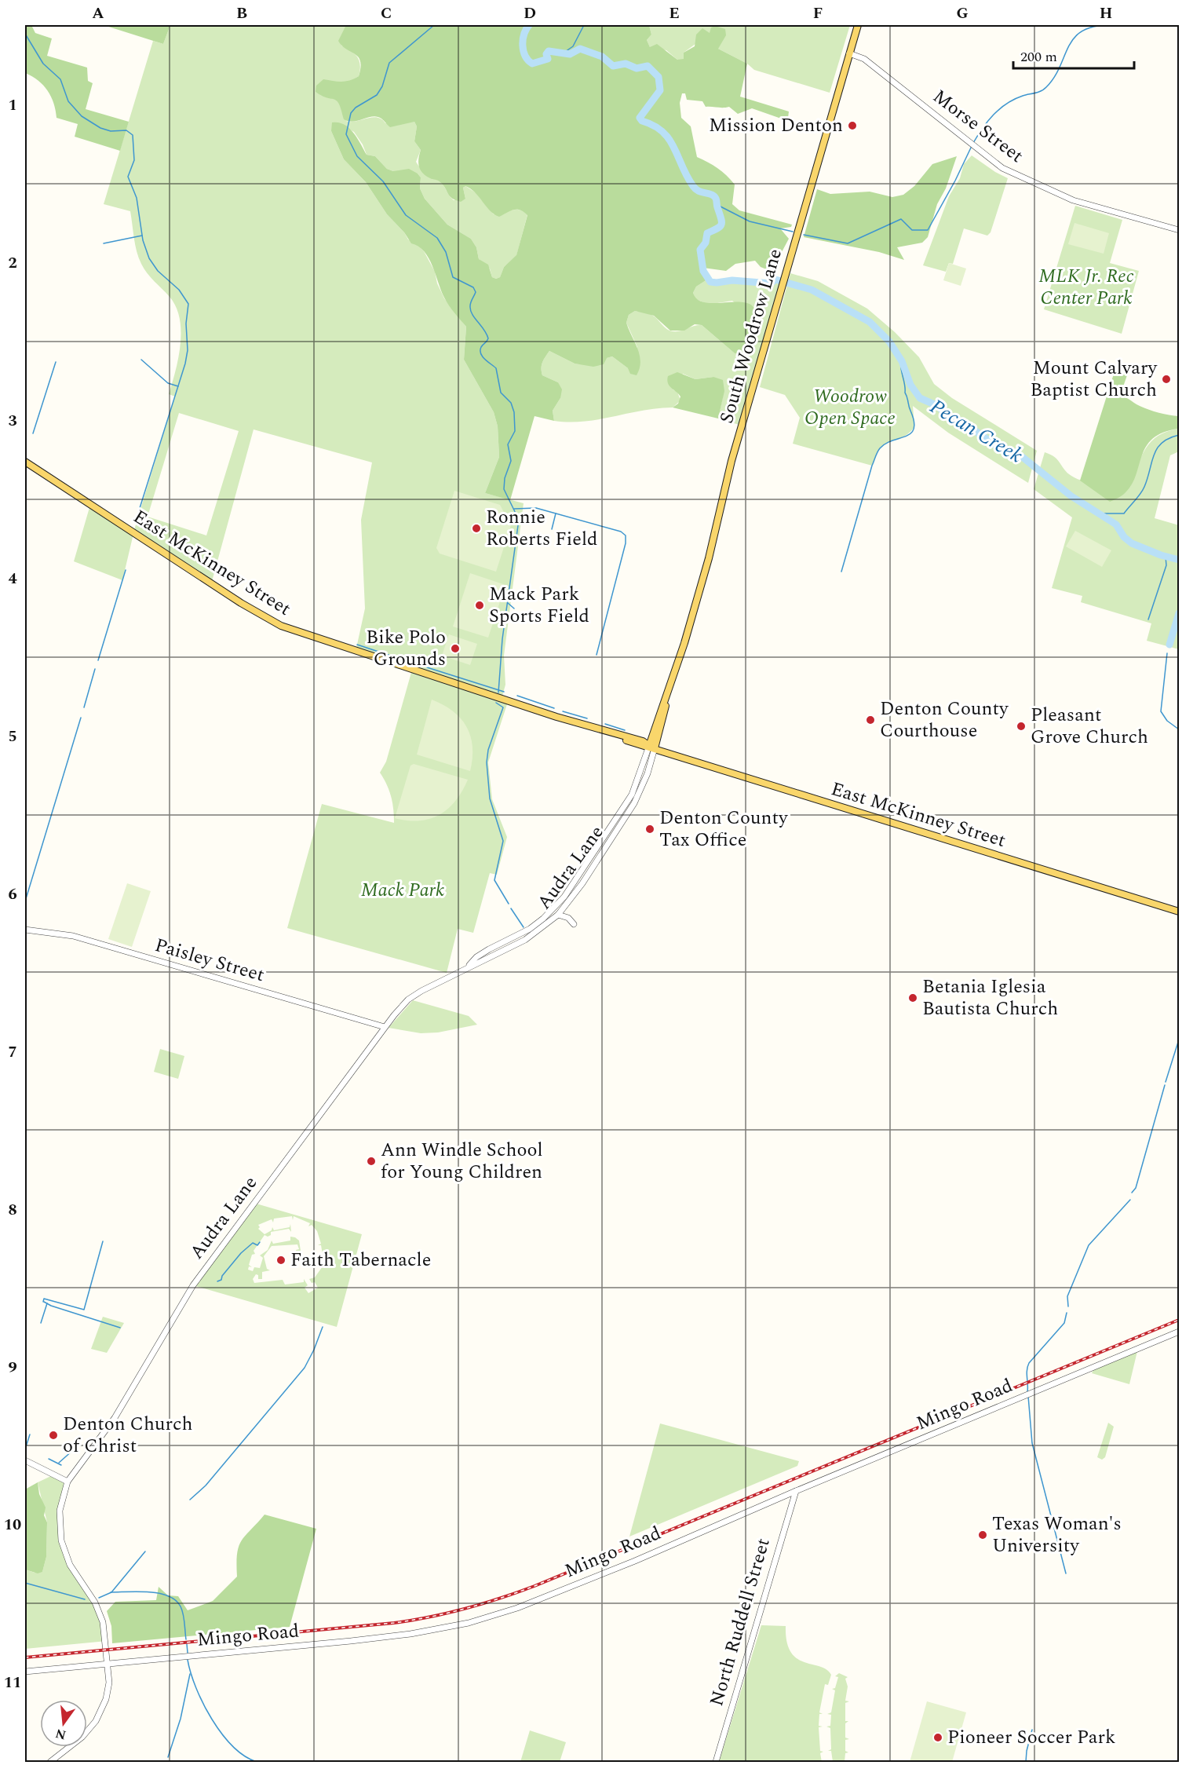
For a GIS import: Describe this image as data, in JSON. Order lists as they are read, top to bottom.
{
  "streets": {
    "main road": ["South Woodrow Lane", "East McKinney Street"],
    "street": [
      "Morse Street",
      "Audra Lane",
      "Paisley Street",
      "Mingo Road",
      "North Ruddell Street"
    ]
  },
  "crossings": [
    ["Morse Street", "South Woodrow Lane"],
    ["South Woodrow Lane", "East McKinney Street"],
    ["South Woodrow Lane", "Audra Lane"],
    ["East McKinney Street", "Audra Lane"],
    ["Audra Lane", "Paisley Street"],
    ["Mingo Road", "North Ruddell Street"]
  ],
  "water": ["Pecan Creek"],
  "parks": ["MLK Jr. Rec Center Park", "Woodrow Open Space", "Mack Park"],
  "places": [
    "Mission Denton",
    "Mount Calvary Baptist Church",
    "Ronnie Roberts Field",
    "Mack Park Sports Field",
    "Bike Polo Grounds",
    "Denton County Courthouse",
    "Pleasant Grove Church",
    "Denton County Tax Office",
    "Betania Iglesia Bautista Church",
    "Ann Windle School for Young Children",
    "Faith Tabernacle",
    "Denton Church of Christ",
    "Texas Woman's University",
    "Pioneer Soccer Park"
  ],
  "scale_bar": "200 m",
  "north": "bottom",
  "grid": {
    "columns": [
      "A",
      "B",
      "C",
      "D",
      "E",
      "F",
      "G",
      "H"
    ],
    "rows": [
      "1",
      "2",
      "3",
      "4",
      "5",
      "6",
      "7",
      "8",
      "9",
      "10",
      "11"
    ]
  }
}
